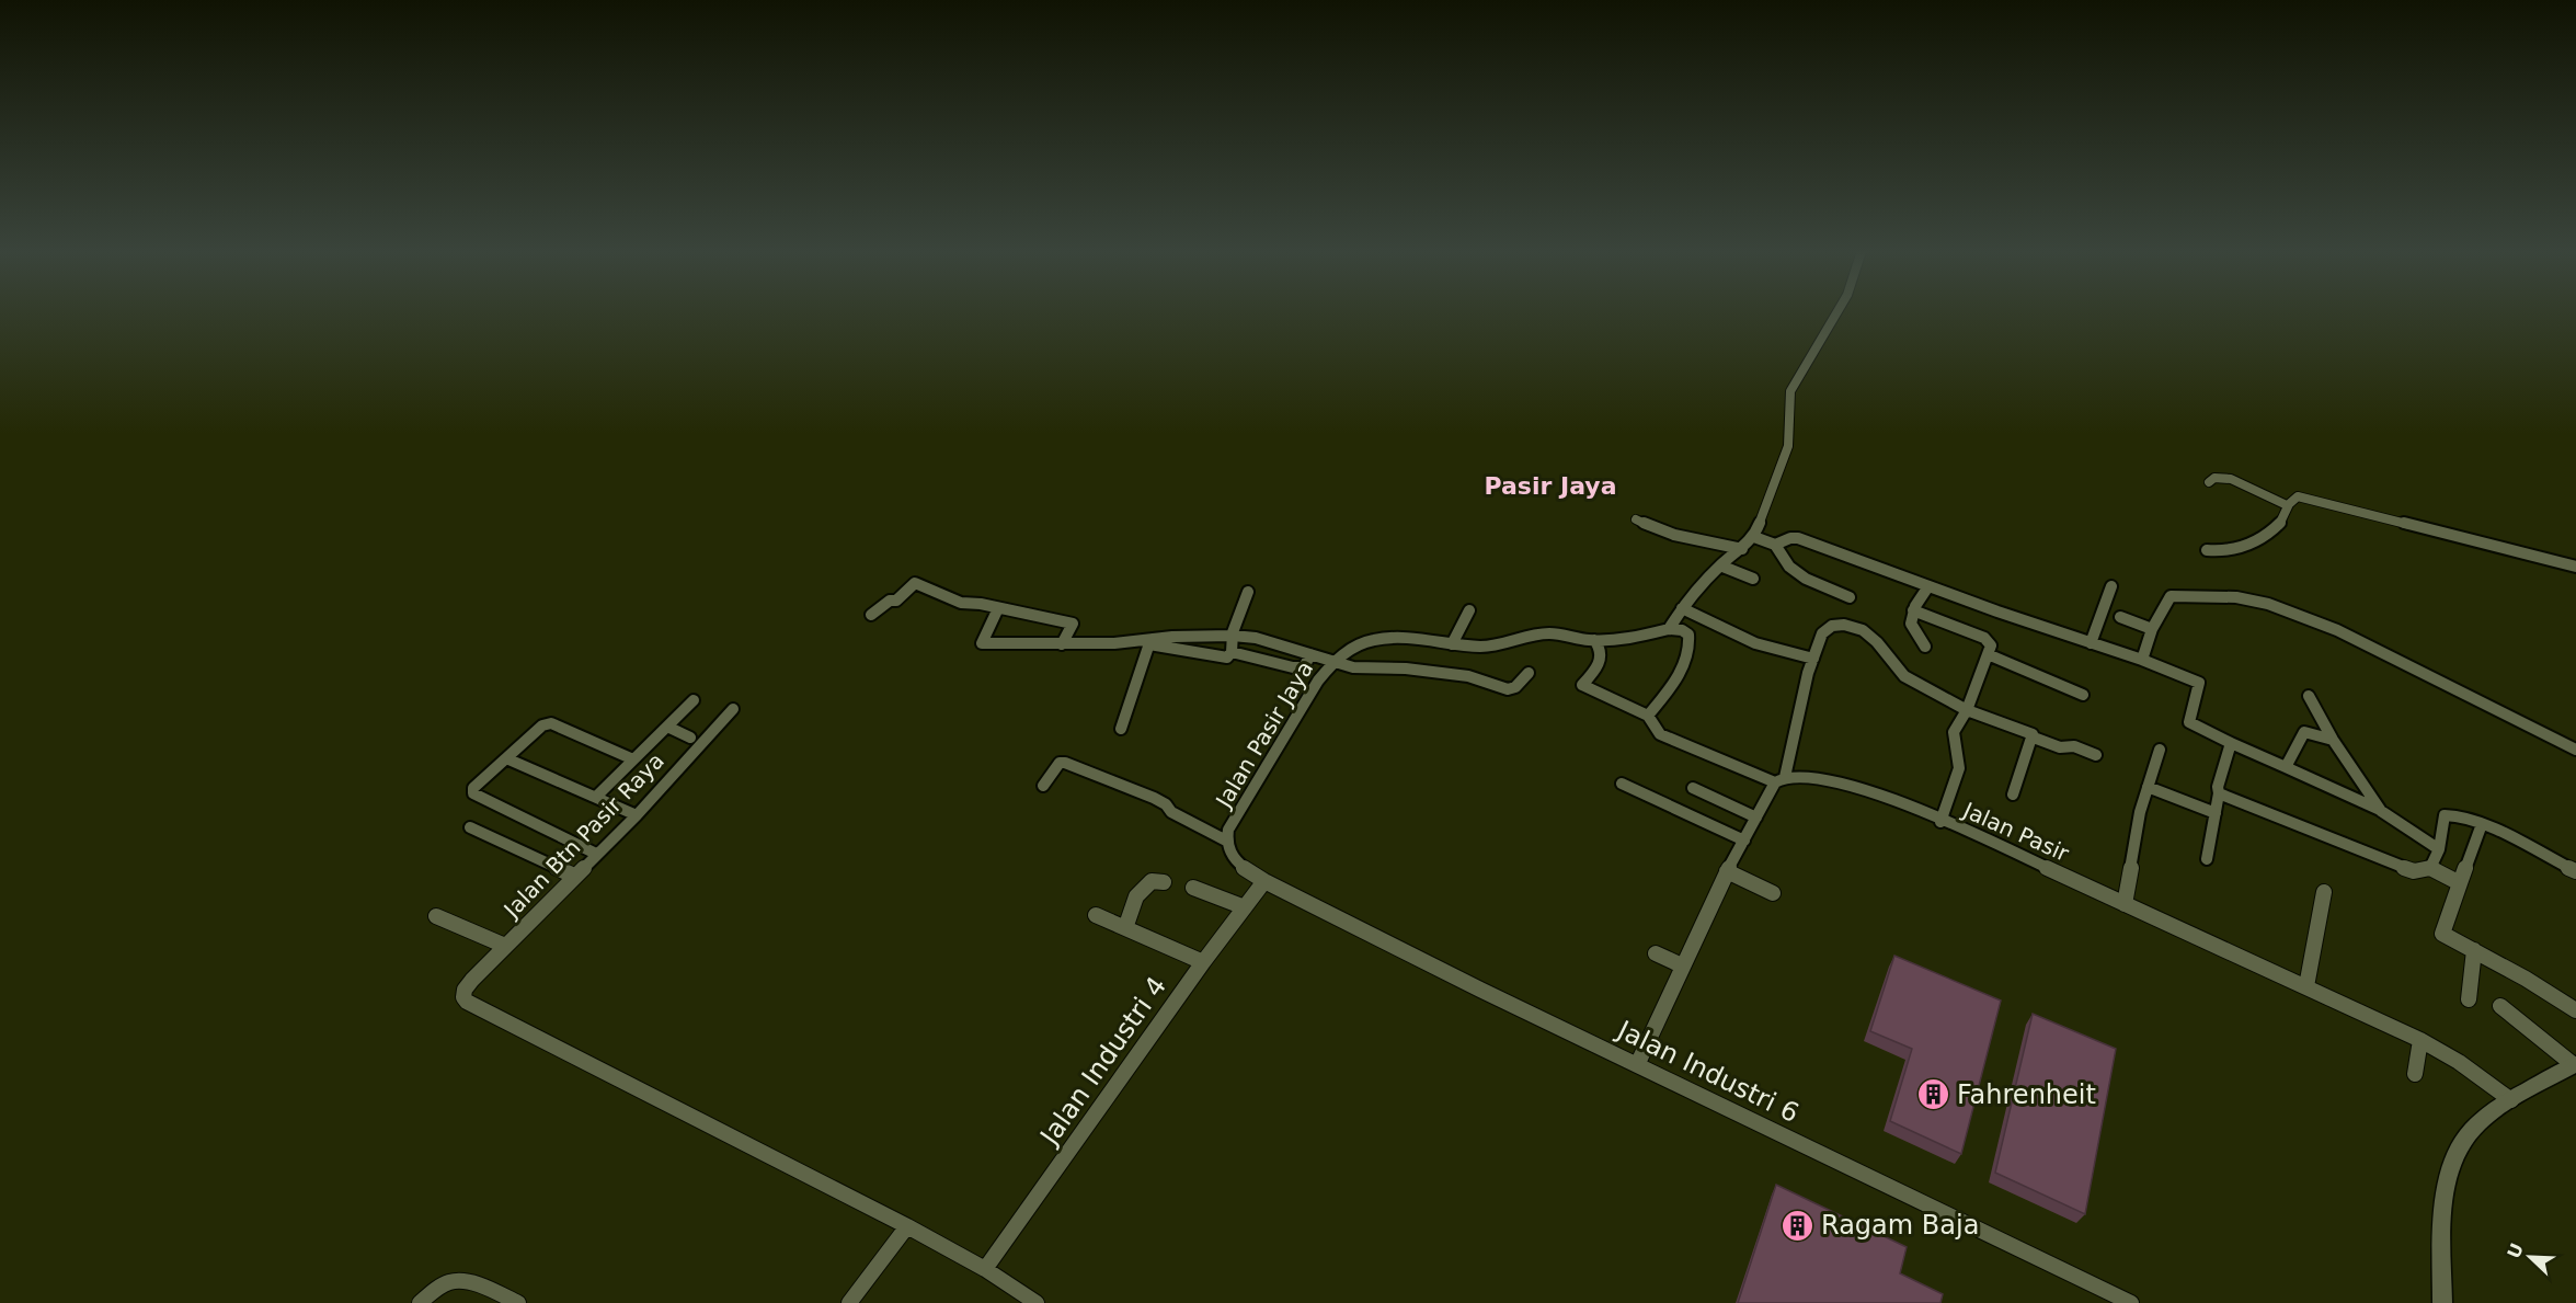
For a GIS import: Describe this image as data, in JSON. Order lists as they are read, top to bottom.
{
  "streets": {
    "street": [
      "Jalan Pasir Jaya",
      "Jalan Pasir",
      "Jalan Btn Pasir Raya",
      "Jalan Industri 4",
      "Jalan Industri 6"
    ]
  },
  "crossings": [
    ["Jalan Pasir Jaya", "Jalan Pasir"],
    ["Jalan Pasir Jaya", "Jalan Industri 4"],
    ["Jalan Pasir Jaya", "Jalan Industri 6"],
    ["Jalan Industri 4", "Jalan Industri 6"]
  ],
  "districts": ["Pasir Jaya"],
  "places": {
    "building": ["Fahrenheit", "Ragam Baja"]
  },
  "north": "top left"
}
